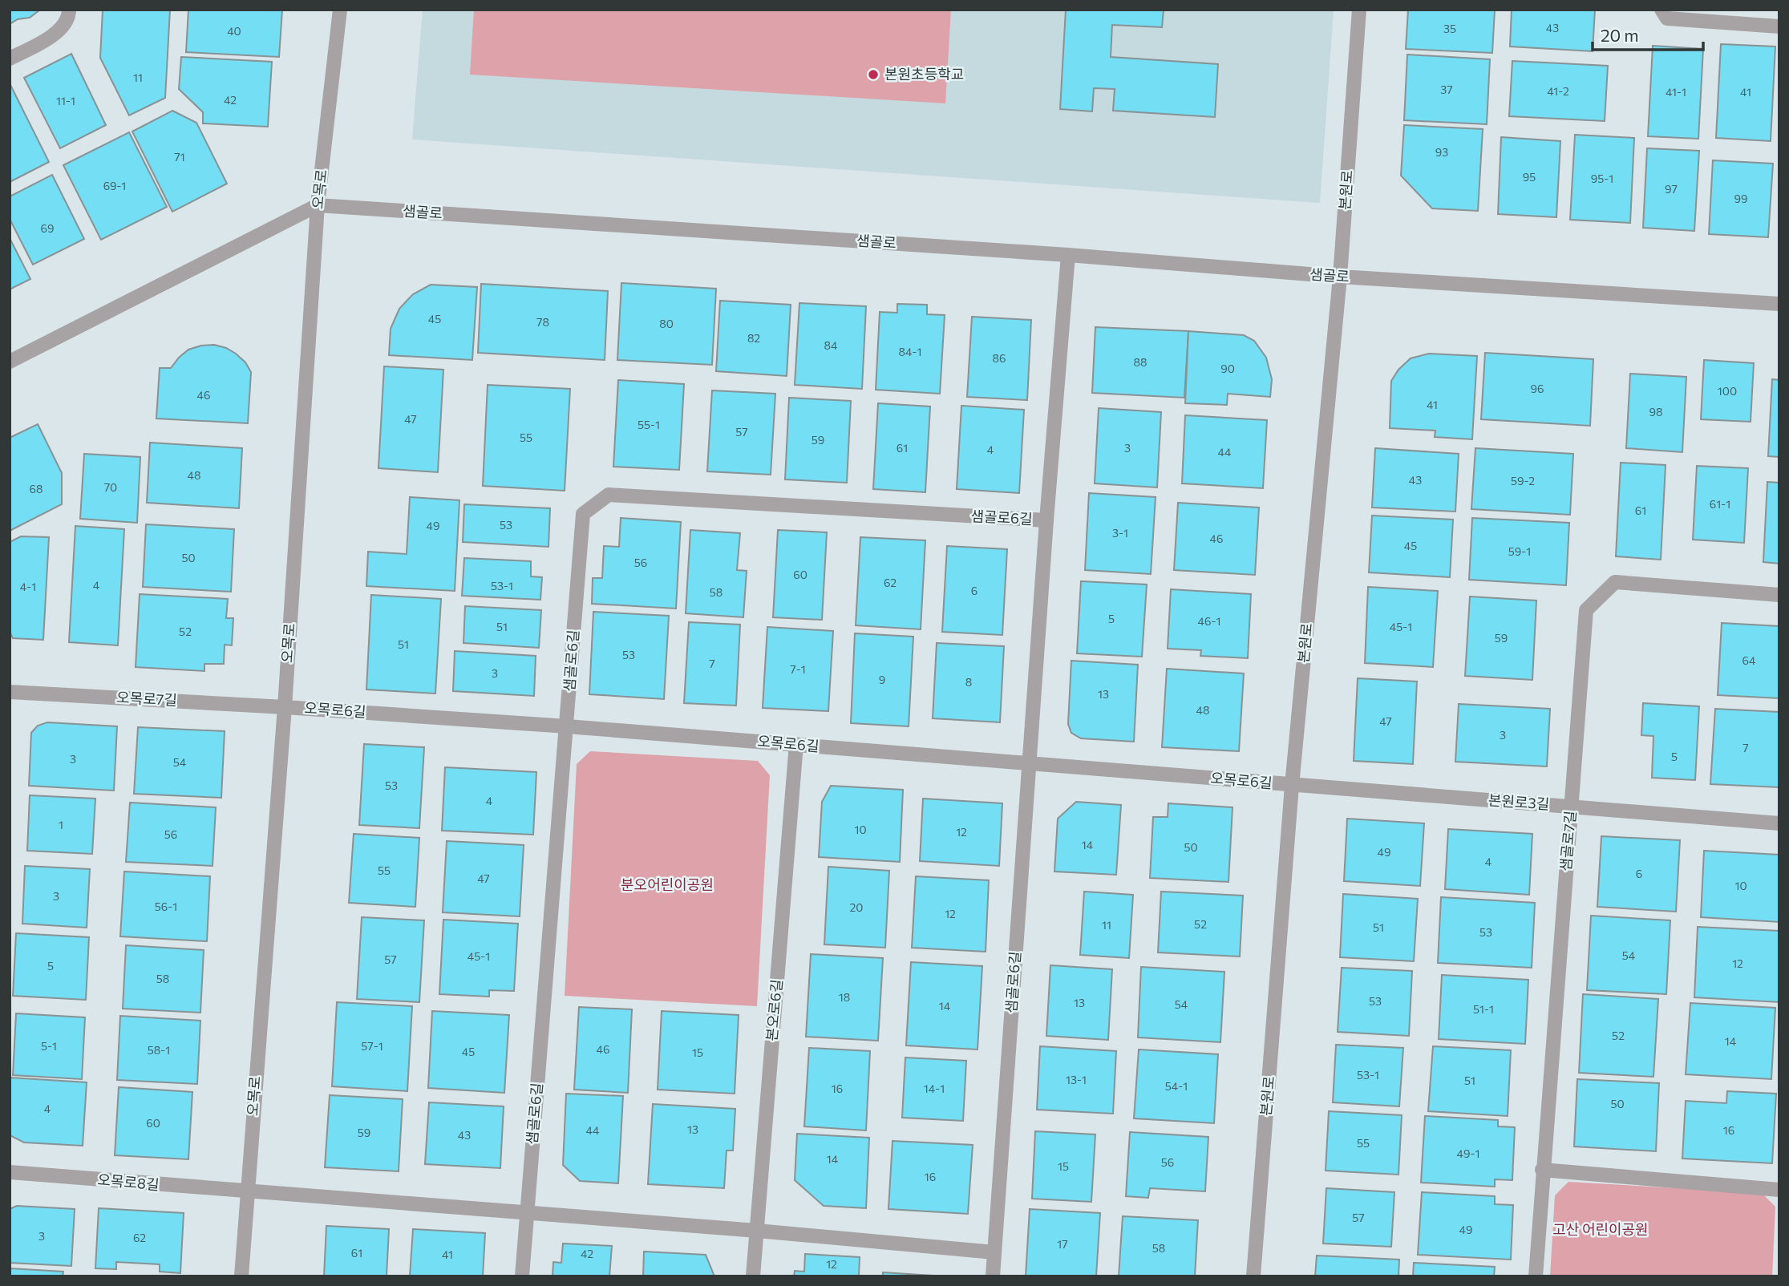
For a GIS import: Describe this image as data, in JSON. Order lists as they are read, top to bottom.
{
  "streets": {
    "street": [
      "오목로",
      "본원로",
      "샘골로",
      "샘골로6길",
      "오목로7길",
      "오목로6길",
      "본원로3길",
      "샘골로7길",
      "본오로6길",
      "오목로8길"
    ]
  },
  "crossings": [
    ["오목로", "샘골로"],
    ["오목로", "오목로7길"],
    ["오목로", "오목로6길"],
    ["오목로", "오목로8길"],
    ["본원로", "샘골로"],
    ["본원로", "오목로6길"],
    ["본원로", "본원로3길"],
    ["샘골로", "샘골로6길"],
    ["샘골로6길", "오목로6길"],
    ["샘골로6길", "오목로8길"],
    ["오목로7길", "오목로6길"],
    ["오목로6길", "본원로3길"],
    ["오목로6길", "본오로6길"],
    ["본원로3길", "샘골로7길"],
    ["본오로6길", "오목로8길"]
  ],
  "parks": ["분오어린이공원", "고산 어린이공원"],
  "places": ["본원초등학교"],
  "house_numbers": [
    "43",
    "35",
    "40",
    "11",
    "37",
    "41-2",
    "41-1",
    "41",
    "42",
    "11-1",
    "93",
    "71",
    "95",
    "95-1",
    "69-1",
    "97",
    "99",
    "69",
    "45",
    "78",
    "80",
    "82",
    "84",
    "84-1",
    "86",
    "88",
    "90",
    "96",
    "100",
    "46",
    "41",
    "98",
    "47",
    "55-1",
    "57",
    "55",
    "59",
    "61",
    "3",
    "4",
    "44",
    "48",
    "43",
    "59-2",
    "70",
    "68",
    "61-1",
    "61",
    "53",
    "49",
    "3-1",
    "46",
    "45",
    "59-1",
    "50",
    "56",
    "60",
    "62",
    "4",
    "53-1",
    "4-1",
    "6",
    "58",
    "5",
    "46-1",
    "51",
    "45-1",
    "52",
    "59",
    "51",
    "53",
    "64",
    "7",
    "7-1",
    "3",
    "9",
    "8",
    "13",
    "48",
    "47",
    "3",
    "7",
    "5",
    "3",
    "54",
    "53",
    "4",
    "1",
    "10",
    "12",
    "56",
    "14",
    "50",
    "49",
    "4",
    "55",
    "6",
    "47",
    "10",
    "3",
    "56-1",
    "20",
    "12",
    "52",
    "11",
    "51",
    "53",
    "54",
    "45-1",
    "57",
    "12",
    "5",
    "58",
    "18",
    "53",
    "13",
    "54",
    "14",
    "51-1",
    "52",
    "14",
    "5-1",
    "57-1",
    "46",
    "58-1",
    "45",
    "15",
    "53-1",
    "13-1",
    "51",
    "54-1",
    "16",
    "14-1",
    "50",
    "4",
    "60",
    "13",
    "44",
    "16",
    "59",
    "43",
    "55",
    "49-1",
    "14",
    "56",
    "15",
    "16",
    "57",
    "49",
    "3",
    "62",
    "17",
    "58",
    "61",
    "42",
    "41",
    "12"
  ],
  "scale_bar": "20 m"
}
